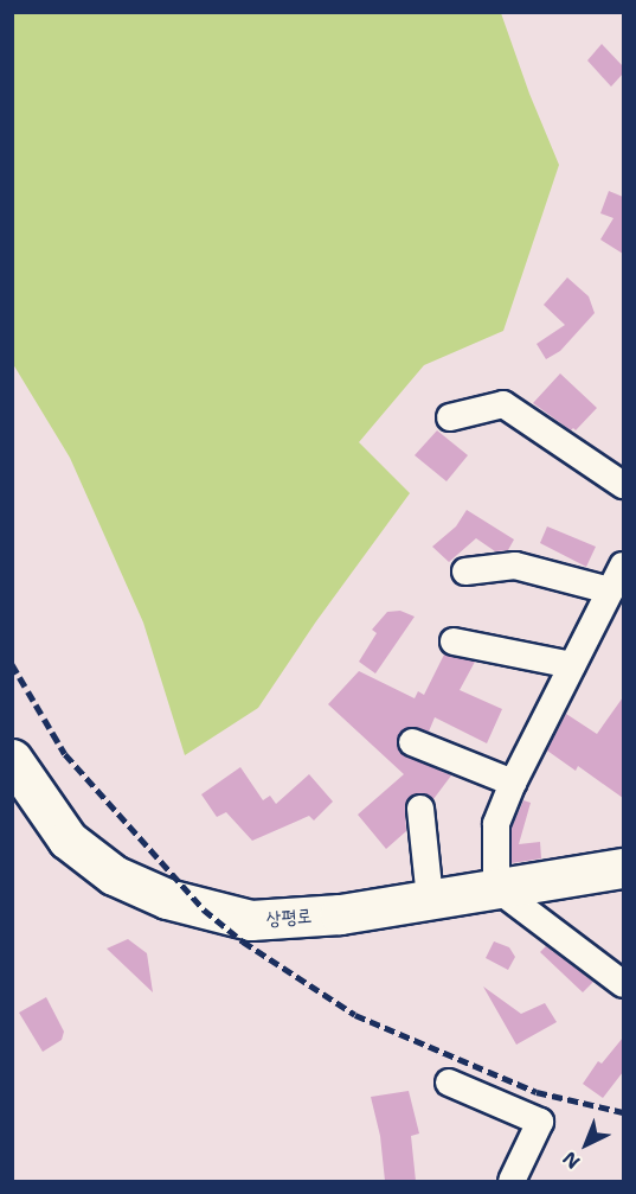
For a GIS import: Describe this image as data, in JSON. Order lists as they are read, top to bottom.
{
  "streets": {
    "main road": ["상평로"]
  },
  "north": "bottom left"
}
